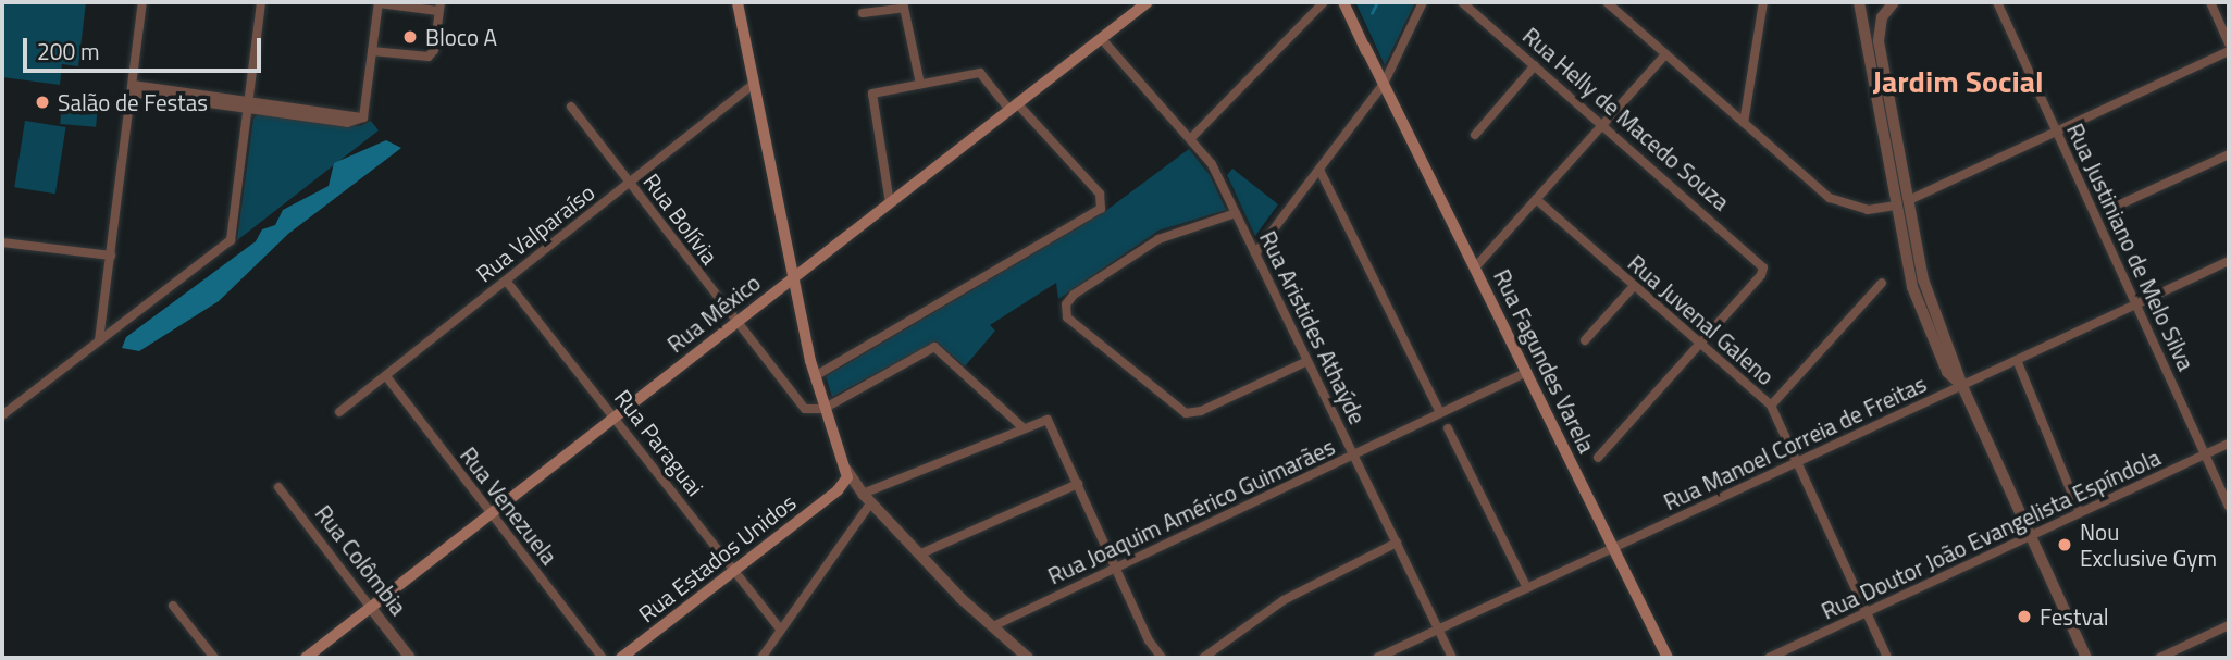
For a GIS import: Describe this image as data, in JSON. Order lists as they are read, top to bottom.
{
  "streets": {
    "main road": ["Rua México", "Rua Fagundes Varela", "Rua Estados Unidos"],
    "street": [
      "Rua Helly de Macedo Souza",
      "Rua Bolívia",
      "Rua Valparaíso",
      "Rua Justiniano de Melo Silva",
      "Rua Juvenal Galeno",
      "Rua Aristides Athaýde",
      "Rua Paraguai",
      "Rua Manoel Correia de Freitas",
      "Rua Venezuela",
      "Rua Joaquim Américo Guimarães",
      "Rua Doutor João Evangelista Espíndola",
      "Rua Colômbia"
    ]
  },
  "crossings": [
    ["Rua Helly de Macedo Souza", "Rua Juvenal Galeno"],
    ["Rua Bolívia", "Rua Valparaíso"],
    ["Rua Bolívia", "Rua México"],
    ["Rua Valparaíso", "Rua Paraguai"],
    ["Rua Valparaíso", "Rua Venezuela"],
    ["Rua Justiniano de Melo Silva", "Rua Manoel Correia de Freitas"],
    ["Rua Justiniano de Melo Silva", "Rua Doutor João Evangelista Espíndola"],
    ["Rua México", "Rua Aristides Athaýde"],
    ["Rua México", "Rua Paraguai"],
    ["Rua México", "Rua Venezuela"],
    ["Rua México", "Rua Colômbia"],
    ["Rua Juvenal Galeno", "Rua Manoel Correia de Freitas"],
    ["Rua Juvenal Galeno", "Rua Doutor João Evangelista Espíndola"],
    ["Rua Aristides Athaýde", "Rua Manoel Correia de Freitas"],
    ["Rua Aristides Athaýde", "Rua Joaquim Américo Guimarães"],
    ["Rua Fagundes Varela", "Rua Manoel Correia de Freitas"],
    ["Rua Fagundes Varela", "Rua Joaquim Américo Guimarães"],
    ["Rua Paraguai", "Rua Estados Unidos"]
  ],
  "districts": ["Jardim Social"],
  "places": [
    "Bloco A",
    "Salão de Festas",
    "Nou Exclusive Gym",
    "Festval"
  ],
  "scale_bar": "200 m"
}
